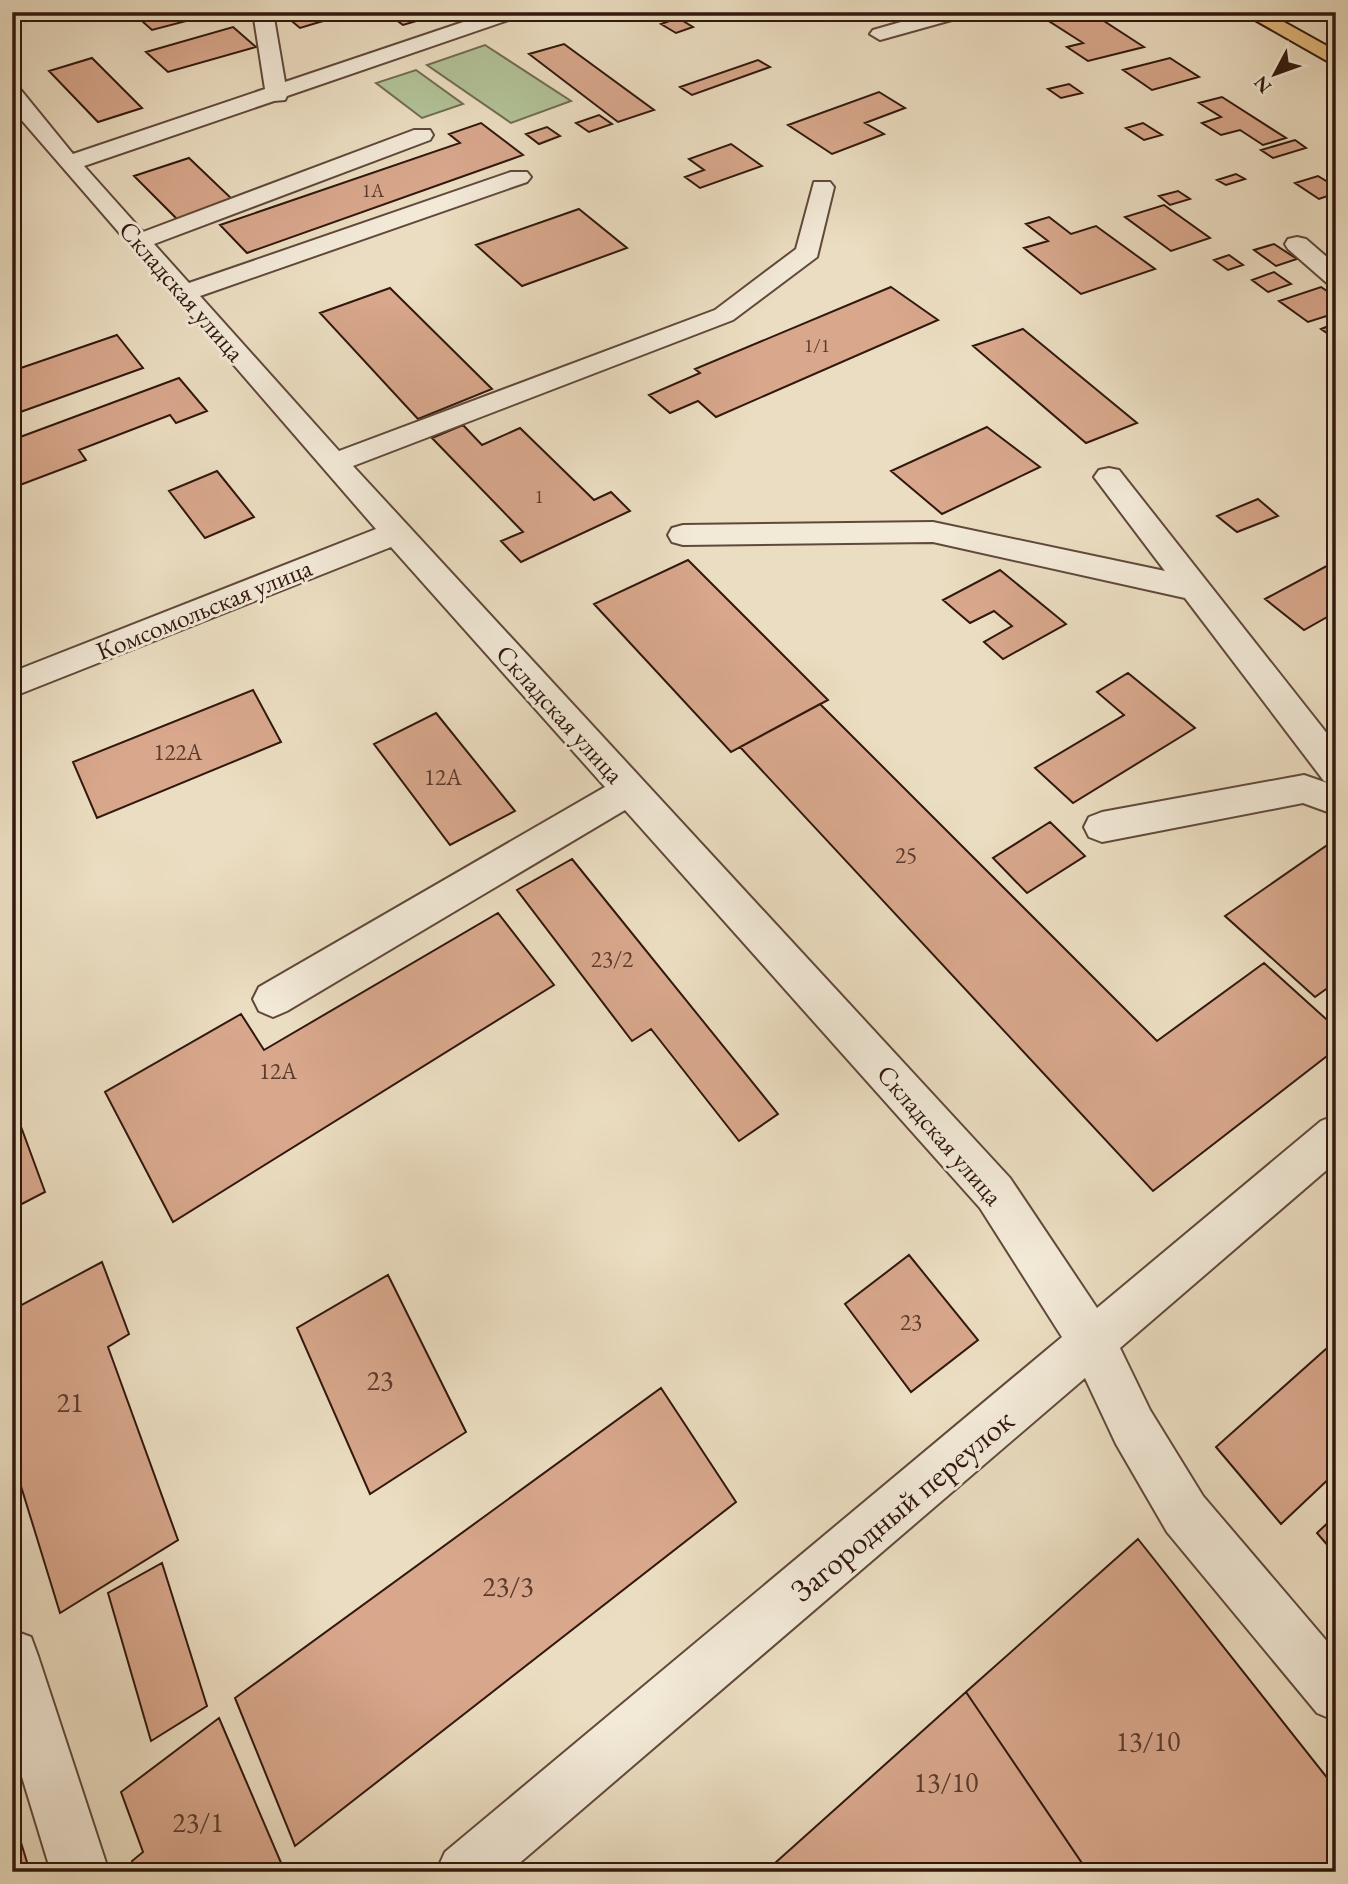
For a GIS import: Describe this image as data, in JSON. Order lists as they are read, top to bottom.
{
  "streets": {
    "street": ["Складская улица", "Комсомольская улица", "Загородный переулок"]
  },
  "crossings": [
    ["Складская улица", "Комсомольская улица"],
    ["Складская улица", "Загородный переулок"]
  ],
  "house_numbers": [
    "1А",
    "1/1",
    "1",
    "122А",
    "12А",
    "25",
    "23/2",
    "12А",
    "23",
    "23",
    "21",
    "23/3",
    "13/10",
    "13/10",
    "23/1"
  ],
  "north": "bottom left"
}
